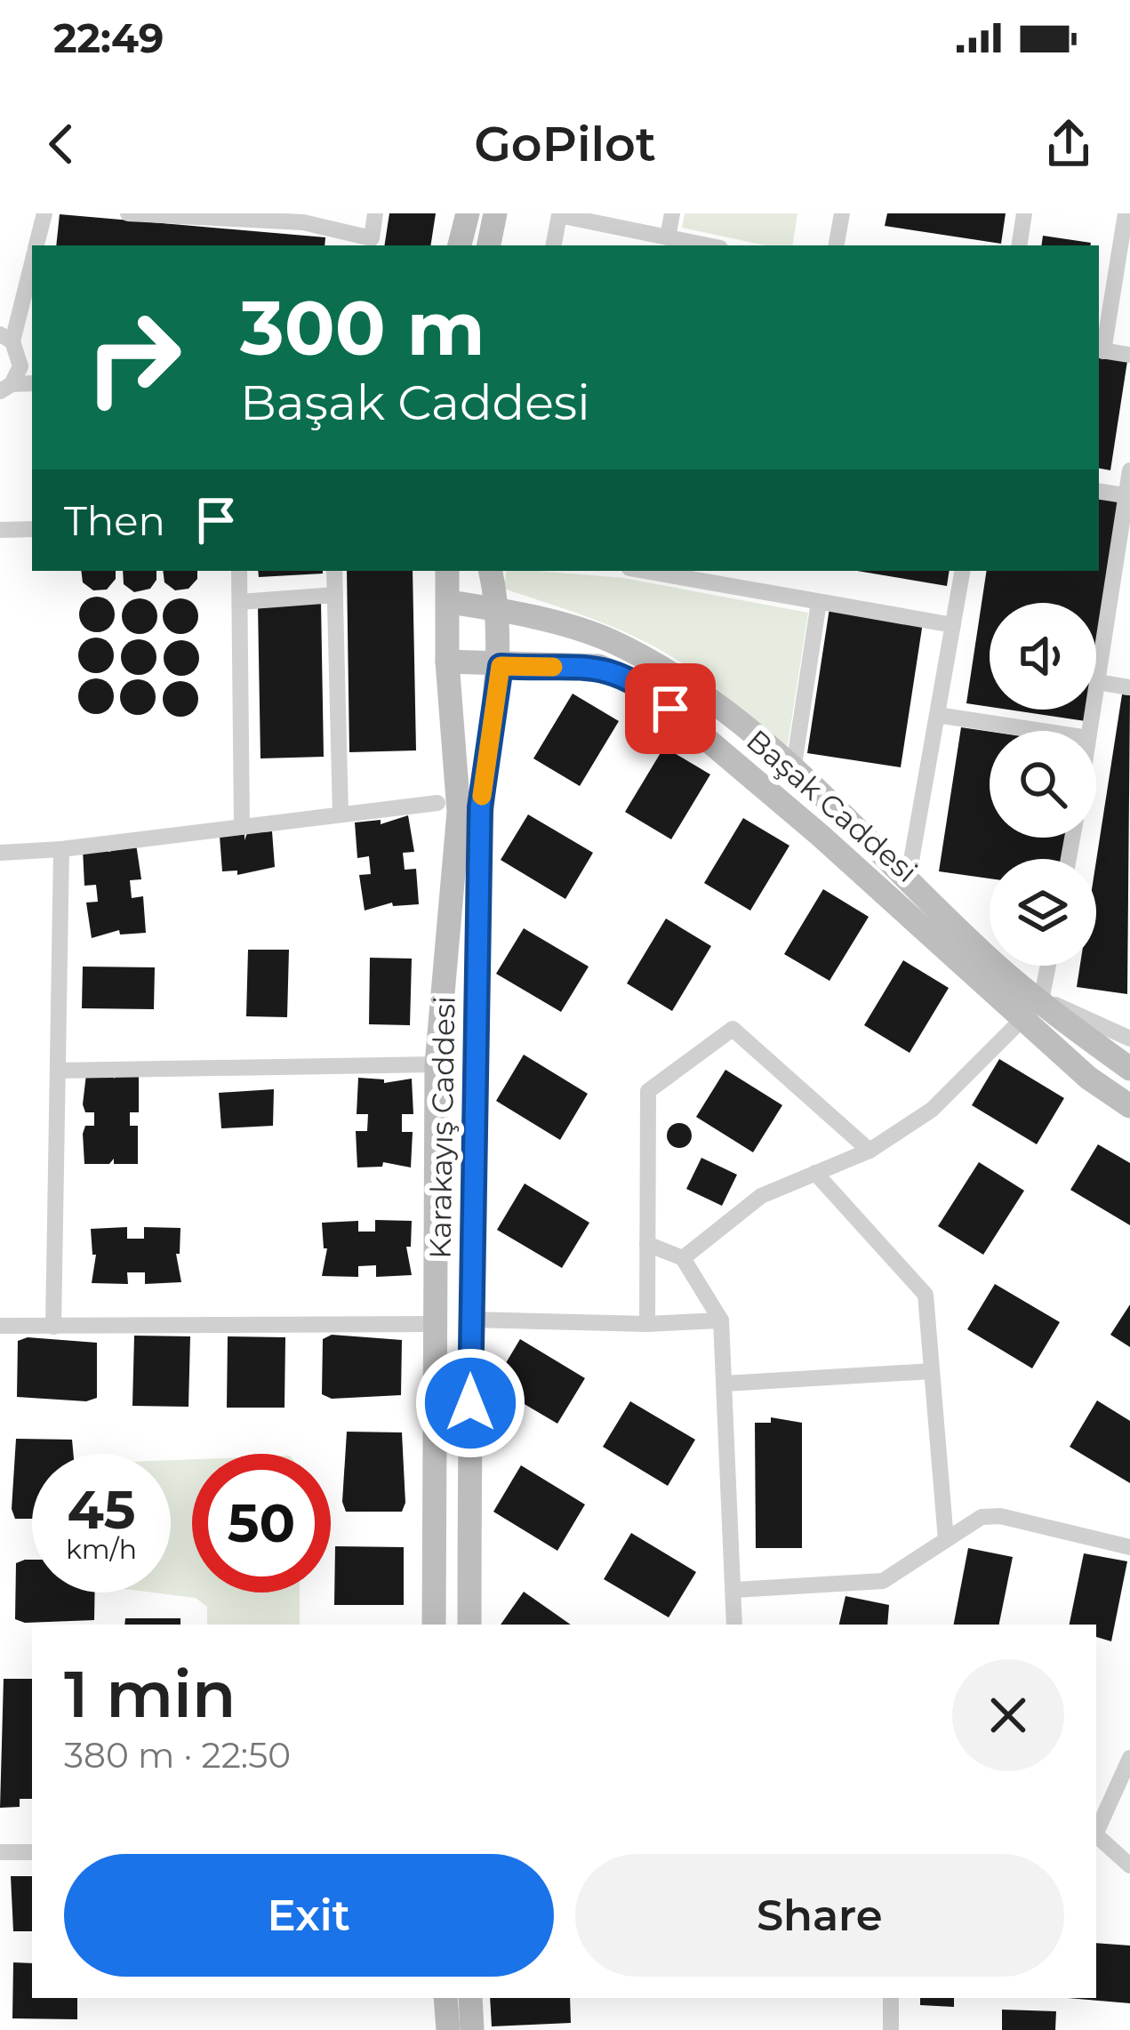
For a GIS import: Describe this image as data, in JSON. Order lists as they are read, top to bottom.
{
  "streets": {
    "main road": ["Başak Caddesi", "Karakayış Caddesi"]
  },
  "crossings": [
    ["Başak Caddesi", "Karakayış Caddesi"]
  ],
  "page": {
    "status": "22:49",
    "header": "GoPilot",
    "turn": ["300 m", "Başak Caddesi"],
    "then": "Then",
    "speed": "45 km/h",
    "limit": "50",
    "heading": ["1 min", "380 m · 22:50"],
    "buttons": ["Exit", "Share"]
  }
}
